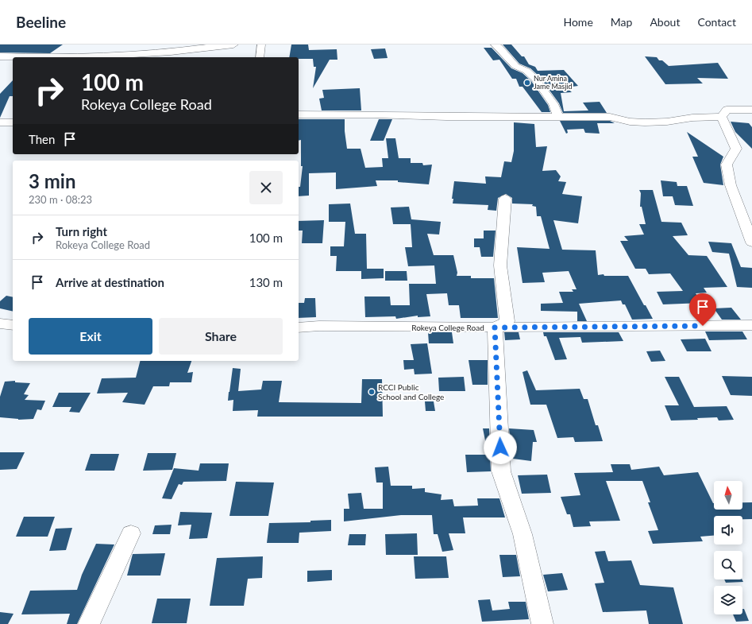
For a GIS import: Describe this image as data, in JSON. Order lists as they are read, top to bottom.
{
  "streets": {
    "street": ["Rokeya College Road"]
  },
  "places": ["Nur Amina Jame Masjid", "RCCI Public School and College"],
  "north": "top",
  "page": {
    "header": "Beeline",
    "nav": [
      "Home",
      "Map",
      "About",
      "Contact"
    ],
    "turn": ["100 m", "Rokeya College Road"],
    "then": "Then",
    "heading": ["3 min", "230 m · 08:23"],
    "list": [
      {
        "name": "Turn right",
        "note": "Rokeya College Road",
        "value": "100 m"
      },
      {
        "name": "Arrive at destination",
        "value": "130 m"
      }
    ],
    "buttons": ["Exit", "Share"]
  }
}
